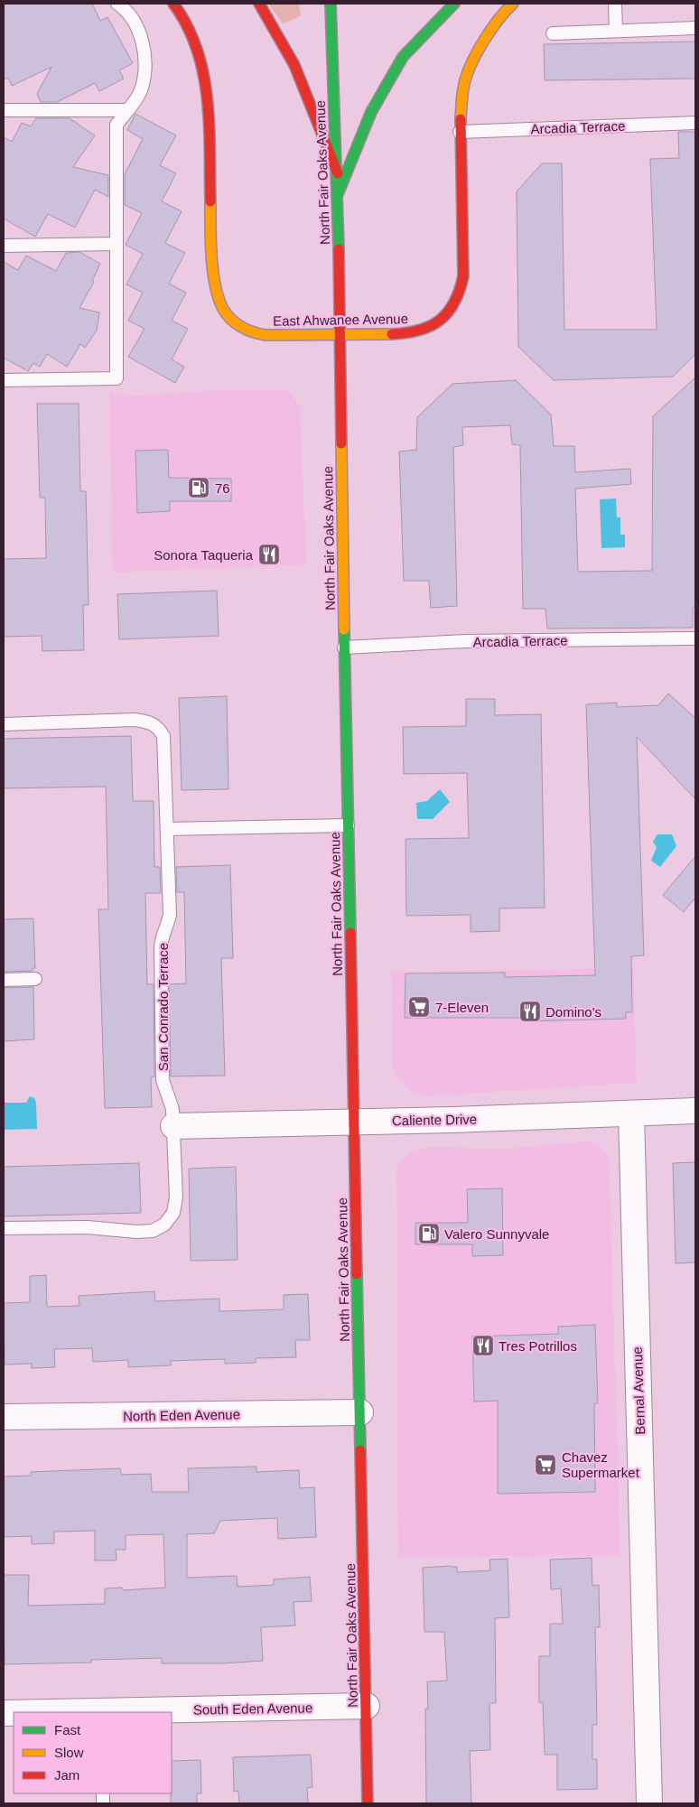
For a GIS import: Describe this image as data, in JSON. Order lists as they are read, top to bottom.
{
  "streets": {
    "main road": ["North Fair Oaks Avenue", "East Ahwanee Avenue"],
    "street": [
      "Caliente Drive",
      "Bernal Avenue",
      "North Eden Avenue",
      "South Eden Avenue"
    ],
    "lane": ["Arcadia Terrace", "San Conrado Terrace"]
  },
  "crossings": [
    ["Arcadia Terrace", "North Fair Oaks Avenue"],
    ["Arcadia Terrace", "East Ahwanee Avenue"],
    ["North Fair Oaks Avenue", "East Ahwanee Avenue"],
    ["North Fair Oaks Avenue", "Caliente Drive"],
    ["North Fair Oaks Avenue", "North Eden Avenue"],
    ["North Fair Oaks Avenue", "South Eden Avenue"],
    ["San Conrado Terrace", "Caliente Drive"],
    ["Caliente Drive", "Bernal Avenue"]
  ],
  "places": {
    "fuel station": ["76", "Valero Sunnyvale"],
    "restaurant": ["Sonora Taqueria", "Domino's", "Tres Potrillos"],
    "supermarket": ["7-Eleven", "Chavez Supermarket"]
  },
  "legend": ["Fast", "Slow", "Jam"]
}
